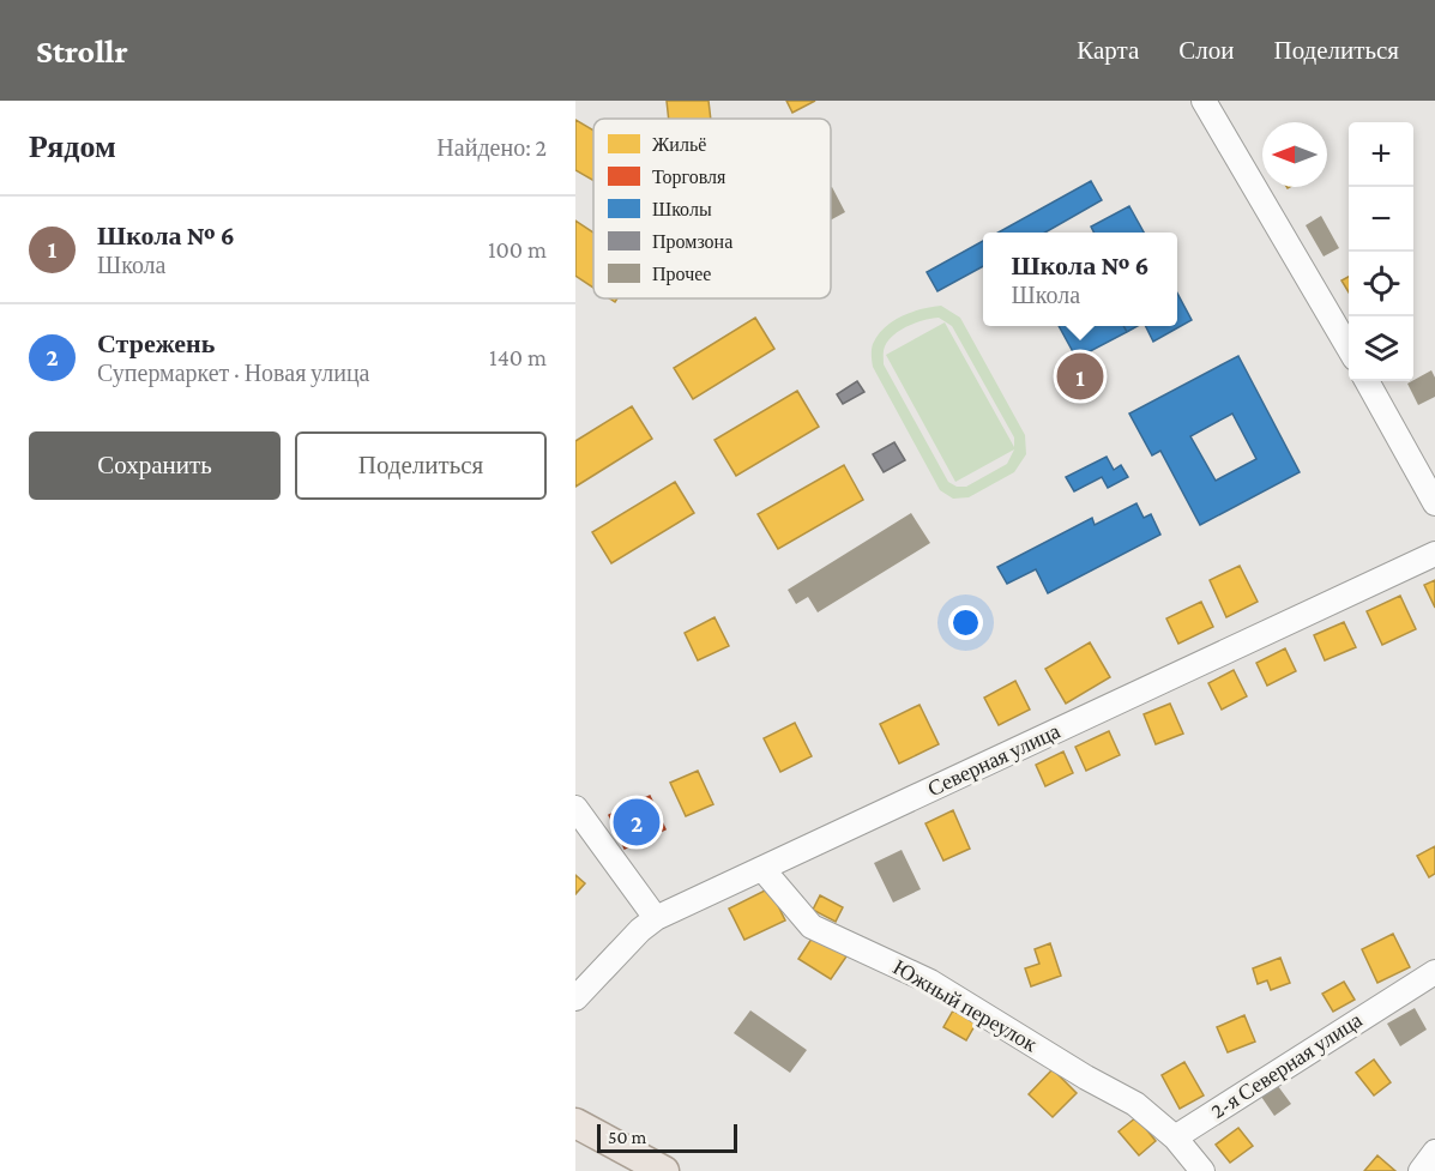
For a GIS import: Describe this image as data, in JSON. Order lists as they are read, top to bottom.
{
  "streets": {
    "street": ["Северная улица", "Южный переулок", "2-я Северная улица"]
  },
  "crossings": [
    ["Северная улица", "Южный переулок"],
    ["Южный переулок", "2-я Северная улица"]
  ],
  "legend": [
    "Жильё",
    "Торговля",
    "Школы",
    "Промзона",
    "Прочее"
  ],
  "scale_bar": "50 m",
  "north": "left",
  "page": {
    "header": "Strollr",
    "nav": ["Карта", "Слои", "Поделиться"],
    "heading": ["Рядом", "Найдено: 2"],
    "map_buttons": ["+", "−"],
    "list": [
      {
        "mark": "1",
        "name": "Школа № 6",
        "note": "Школа",
        "value": "100 m"
      },
      {
        "mark": "2",
        "name": "Стрежень",
        "note": "Супермаркет · Новая улица",
        "value": "140 m"
      }
    ],
    "popup": ["Школа № 6", "Школа"],
    "pins": ["1", "2"],
    "buttons": ["Сохранить", "Поделиться"],
    "scale": "50 m"
  }
}
